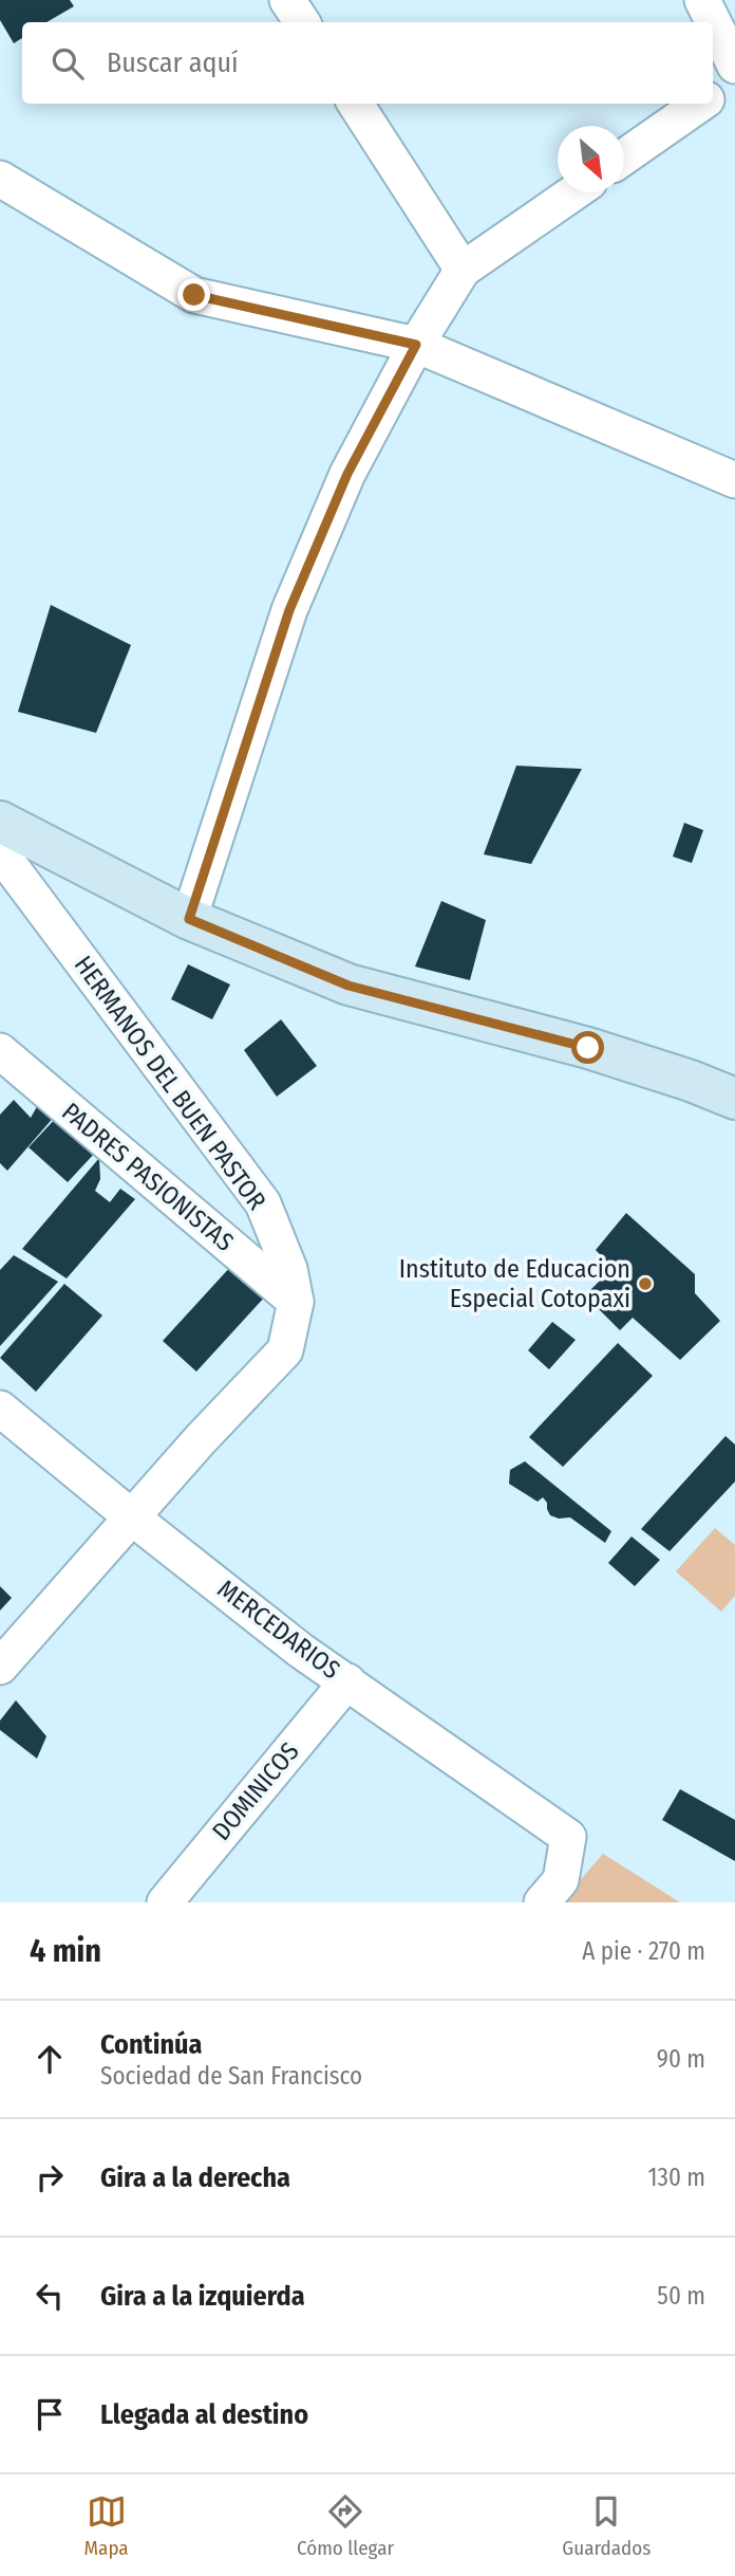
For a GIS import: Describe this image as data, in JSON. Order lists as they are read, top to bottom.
{
  "streets": {
    "street": [
      "HERMANOS DEL BUEN PASTOR",
      "PADRES PASIONISTAS",
      "MERCEDARIOS",
      "DOMINICOS"
    ]
  },
  "crossings": [
    ["HERMANOS DEL BUEN PASTOR", "PADRES PASIONISTAS"],
    ["HERMANOS DEL BUEN PASTOR", "MERCEDARIOS"],
    ["MERCEDARIOS", "DOMINICOS"]
  ],
  "places": ["Instituto de Educacion Especial Cotopaxi"],
  "north": "bottom right",
  "page": {
    "search": "Buscar aquí",
    "heading": ["4 min", "A pie · 270 m"],
    "list": [
      ["Continúa", "Sociedad de San Francisco", "90 m"],
      ["Gira a la derecha", "130 m"],
      ["Gira a la izquierda", "50 m"],
      "Llegada al destino"
    ],
    "nav": ["Mapa", "Cómo llegar", "Guardados"]
  }
}
